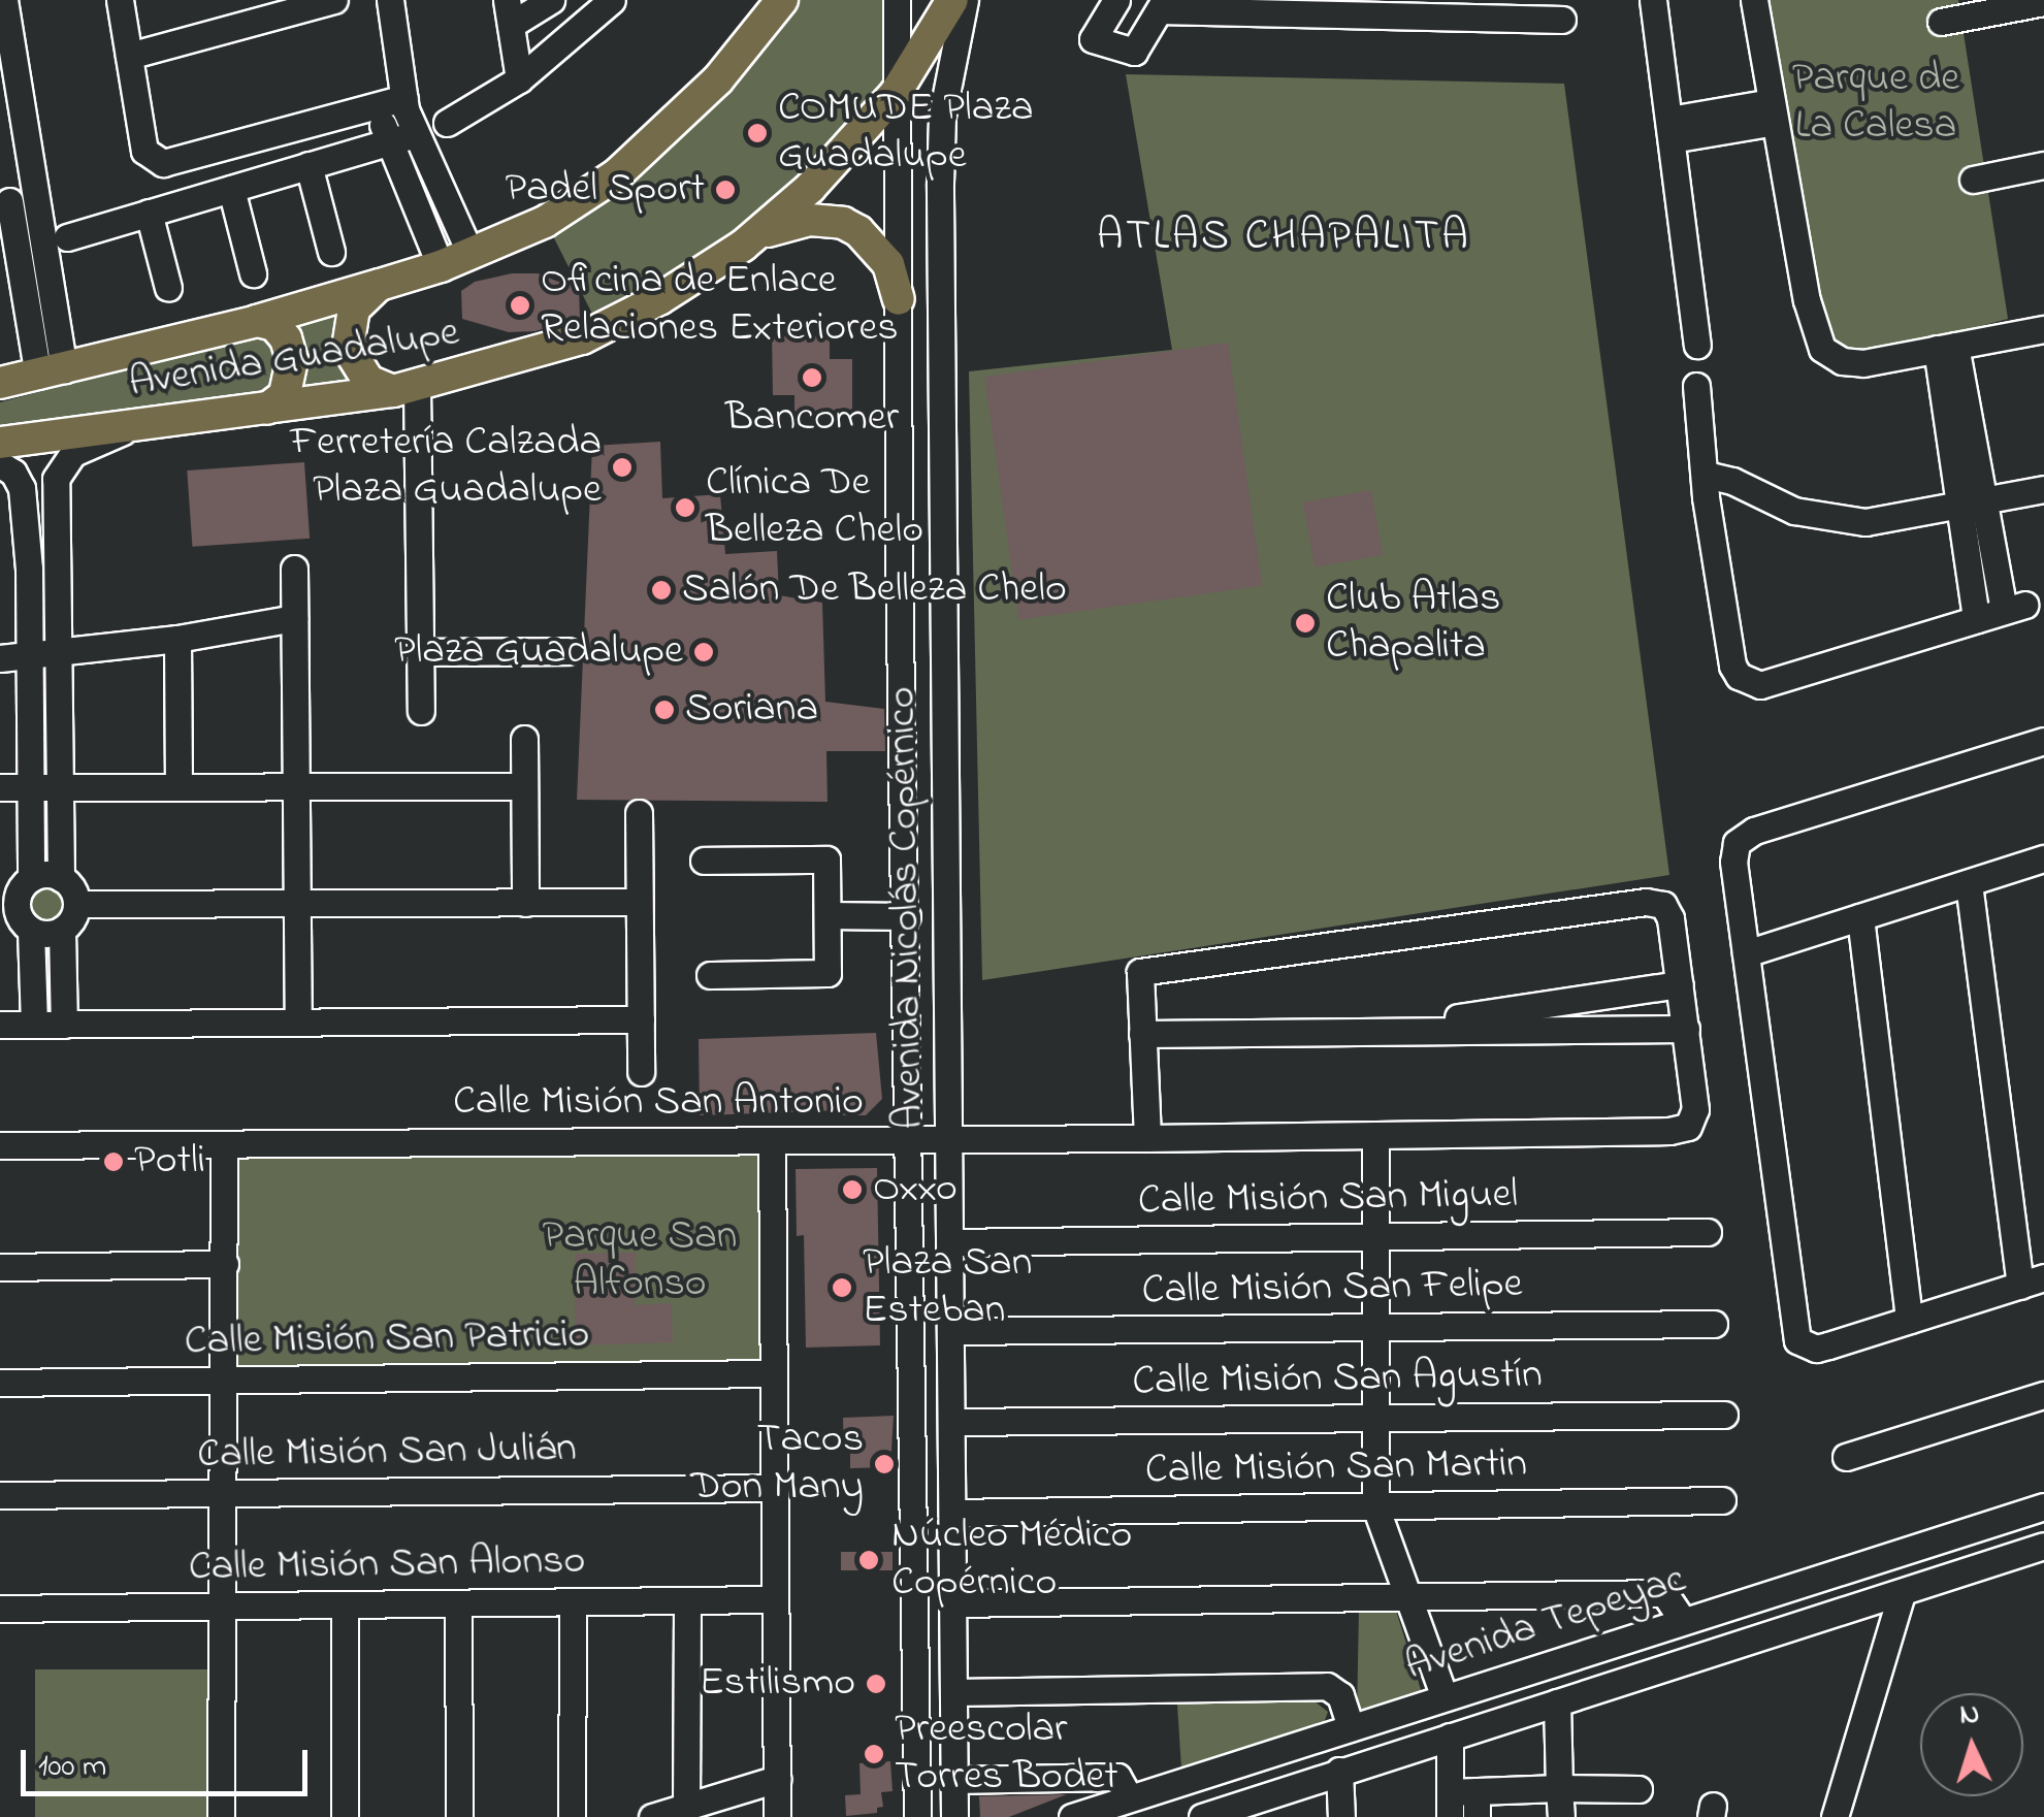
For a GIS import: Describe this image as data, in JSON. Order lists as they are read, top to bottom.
{
  "streets": {
    "main road": ["Avenida Guadalupe"],
    "street": [
      "Avenida Nicolás Copérnico",
      "Calle Misión San Antonio",
      "Calle Misión San Miguel",
      "Calle Misión San Felipe",
      "Calle Misión San Patricio",
      "Calle Misión San Agustín",
      "Calle Misión San Julián",
      "Calle Misión San Martin",
      "Calle Misión San Alonso",
      "Avenida Tepeyac"
    ]
  },
  "crossings": [
    ["Avenida Guadalupe", "Avenida Nicolás Copérnico"],
    ["Avenida Nicolás Copérnico", "Calle Misión San Antonio"],
    ["Avenida Nicolás Copérnico", "Calle Misión San Miguel"],
    ["Avenida Nicolás Copérnico", "Calle Misión San Felipe"],
    ["Avenida Nicolás Copérnico", "Calle Misión San Agustín"],
    ["Avenida Nicolás Copérnico", "Calle Misión San Martin"]
  ],
  "districts": ["ATLAS CHAPALITA"],
  "parks": ["Parque de La Calesa", "Parque San Alfonso"],
  "places": [
    "COMUDE Plaza Guadalupe",
    "Padel Sport",
    "Oficina de Enlace Relaciones Exteriores",
    "Bancomer",
    "Ferretería Calzada Plaza Guadalupe",
    "Clínica De Belleza Chelo",
    "Salón De Belleza Chelo",
    "Club Atlas Chapalita",
    "Plaza Guadalupe",
    "Soriana",
    "Potli",
    "Oxxo",
    "Plaza San Esteban",
    "Tacos Don Many",
    "Núcleo Médico Copérnico",
    "Estilismo",
    "Preescolar Torres Bodet"
  ],
  "scale_bar": "100 m",
  "north": "top"
}
